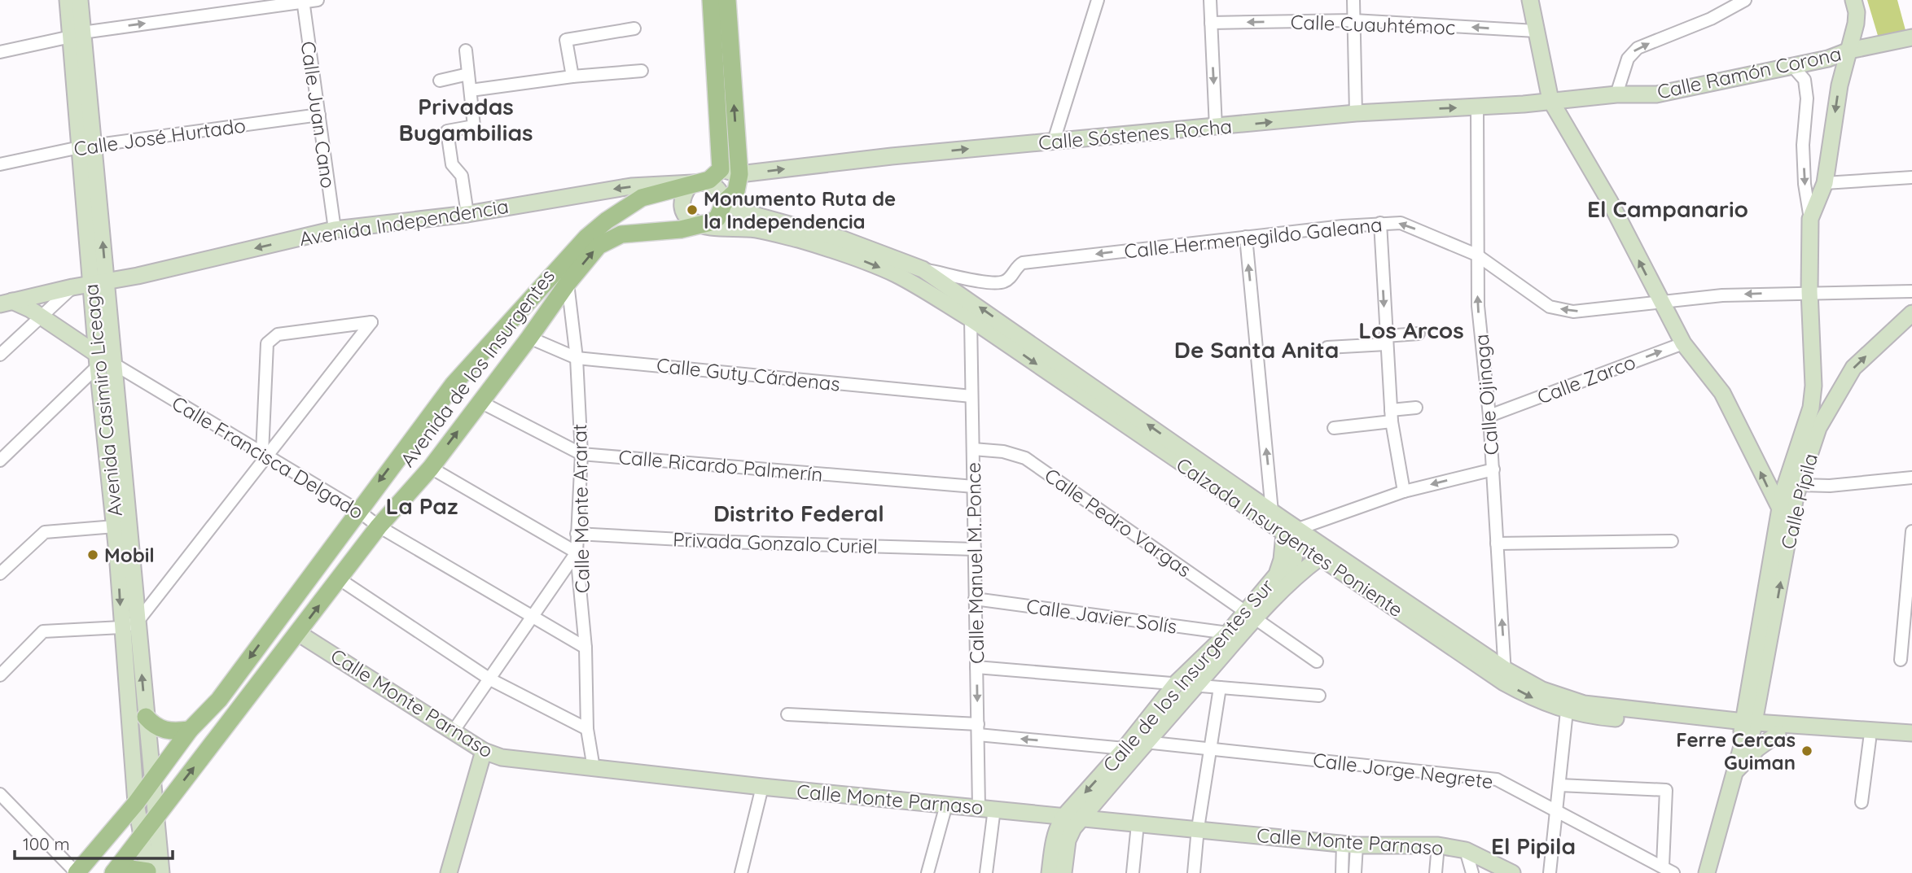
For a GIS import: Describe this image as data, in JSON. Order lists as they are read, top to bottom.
{
  "streets": {
    "main road": ["Avenida de los Insurgentes"],
    "street": [
      "Calle Cuauhtémoc",
      "Calle Ramón Corona",
      "Calle Juan Cano",
      "Calle Sóstenes Rocha",
      "Calle José Hurtado",
      "Avenida Independencia",
      "Calle Hermenegildo Galeana",
      "Calle Guty Cárdenas",
      "Calle Zarco",
      "Calle Ojinaga",
      "Avenida Casimiro Liceaga",
      "Calle Francisca Delgado",
      "Calle Ricardo Palmerín",
      "Calle Pípila",
      "Calle Monte Ararat",
      "Calle Pedro Vargas",
      "Calzada Insurgentes Poniente",
      "Privada Gonzalo Curiel",
      "Calle Manuel M. Ponce",
      "Calle Javier Solís",
      "Calle de los Insurgentes Sur",
      "Calle Monte Parnaso",
      "Calle Jorge Negrete"
    ]
  },
  "crossings": [
    ["Calle Ramón Corona", "Calle Sóstenes Rocha"],
    ["Calle Juan Cano", "Calle José Hurtado"],
    ["Calle Juan Cano", "Avenida Independencia"],
    ["Calle Sóstenes Rocha", "Avenida de los Insurgentes"],
    ["Calle Sóstenes Rocha", "Calle Ojinaga"],
    ["Calle José Hurtado", "Avenida Casimiro Liceaga"],
    ["Avenida Independencia", "Avenida de los Insurgentes"],
    ["Avenida Independencia", "Avenida Casimiro Liceaga"],
    ["Avenida Independencia", "Calle Francisca Delgado"],
    ["Avenida Independencia", "Calzada Insurgentes Poniente"],
    ["Calle Hermenegildo Galeana", "Calle Ojinaga"],
    ["Calle Hermenegildo Galeana", "Calle Pípila"],
    ["Calle Hermenegildo Galeana", "Calzada Insurgentes Poniente"],
    ["Avenida de los Insurgentes", "Calle Guty Cárdenas"],
    ["Avenida de los Insurgentes", "Avenida Casimiro Liceaga"],
    ["Avenida de los Insurgentes", "Calle Francisca Delgado"],
    ["Avenida de los Insurgentes", "Calle Ricardo Palmerín"],
    ["Avenida de los Insurgentes", "Calle Monte Ararat"],
    ["Avenida de los Insurgentes", "Calzada Insurgentes Poniente"],
    ["Avenida de los Insurgentes", "Calle Monte Parnaso"],
    ["Calle Guty Cárdenas", "Calle Monte Ararat"],
    ["Calle Guty Cárdenas", "Calle Manuel M. Ponce"],
    ["Calle Zarco", "Calle Ojinaga"],
    ["Calle Ojinaga", "Calzada Insurgentes Poniente"],
    ["Avenida Casimiro Liceaga", "Calle Francisca Delgado"],
    ["Calle Francisca Delgado", "Calle Monte Ararat"],
    ["Calle Ricardo Palmerín", "Calle Monte Ararat"],
    ["Calle Ricardo Palmerín", "Calle Manuel M. Ponce"],
    ["Calle Pípila", "Calzada Insurgentes Poniente"],
    ["Calle Monte Ararat", "Privada Gonzalo Curiel"],
    ["Calle Monte Ararat", "Calle Monte Parnaso"],
    ["Calle Pedro Vargas", "Calle Manuel M. Ponce"],
    ["Calle Pedro Vargas", "Calle de los Insurgentes Sur"],
    ["Calzada Insurgentes Poniente", "Calle Manuel M. Ponce"],
    ["Calzada Insurgentes Poniente", "Calle de los Insurgentes Sur"],
    ["Privada Gonzalo Curiel", "Calle Manuel M. Ponce"],
    ["Calle Manuel M. Ponce", "Calle Javier Solís"],
    ["Calle Manuel M. Ponce", "Calle Monte Parnaso"],
    ["Calle Javier Solís", "Calle de los Insurgentes Sur"],
    ["Calle de los Insurgentes Sur", "Calle Monte Parnaso"],
    ["Calle de los Insurgentes Sur", "Calle Jorge Negrete"]
  ],
  "one_way": [
    "Calle Cuauhtémoc",
    "Calle Sóstenes Rocha",
    "Calle Hermenegildo Galeana",
    "Calle Zarco"
  ],
  "districts": [
    "Privadas Bugambilias",
    "El Campanario",
    "Los Arcos",
    "De Santa Anita",
    "La Paz",
    "Distrito Federal",
    "El Pipila"
  ],
  "places": ["Monumento Ruta de la Independencia", "Mobil", "Ferre Cercas Guiman"],
  "scale_bar": "100 m"
}
